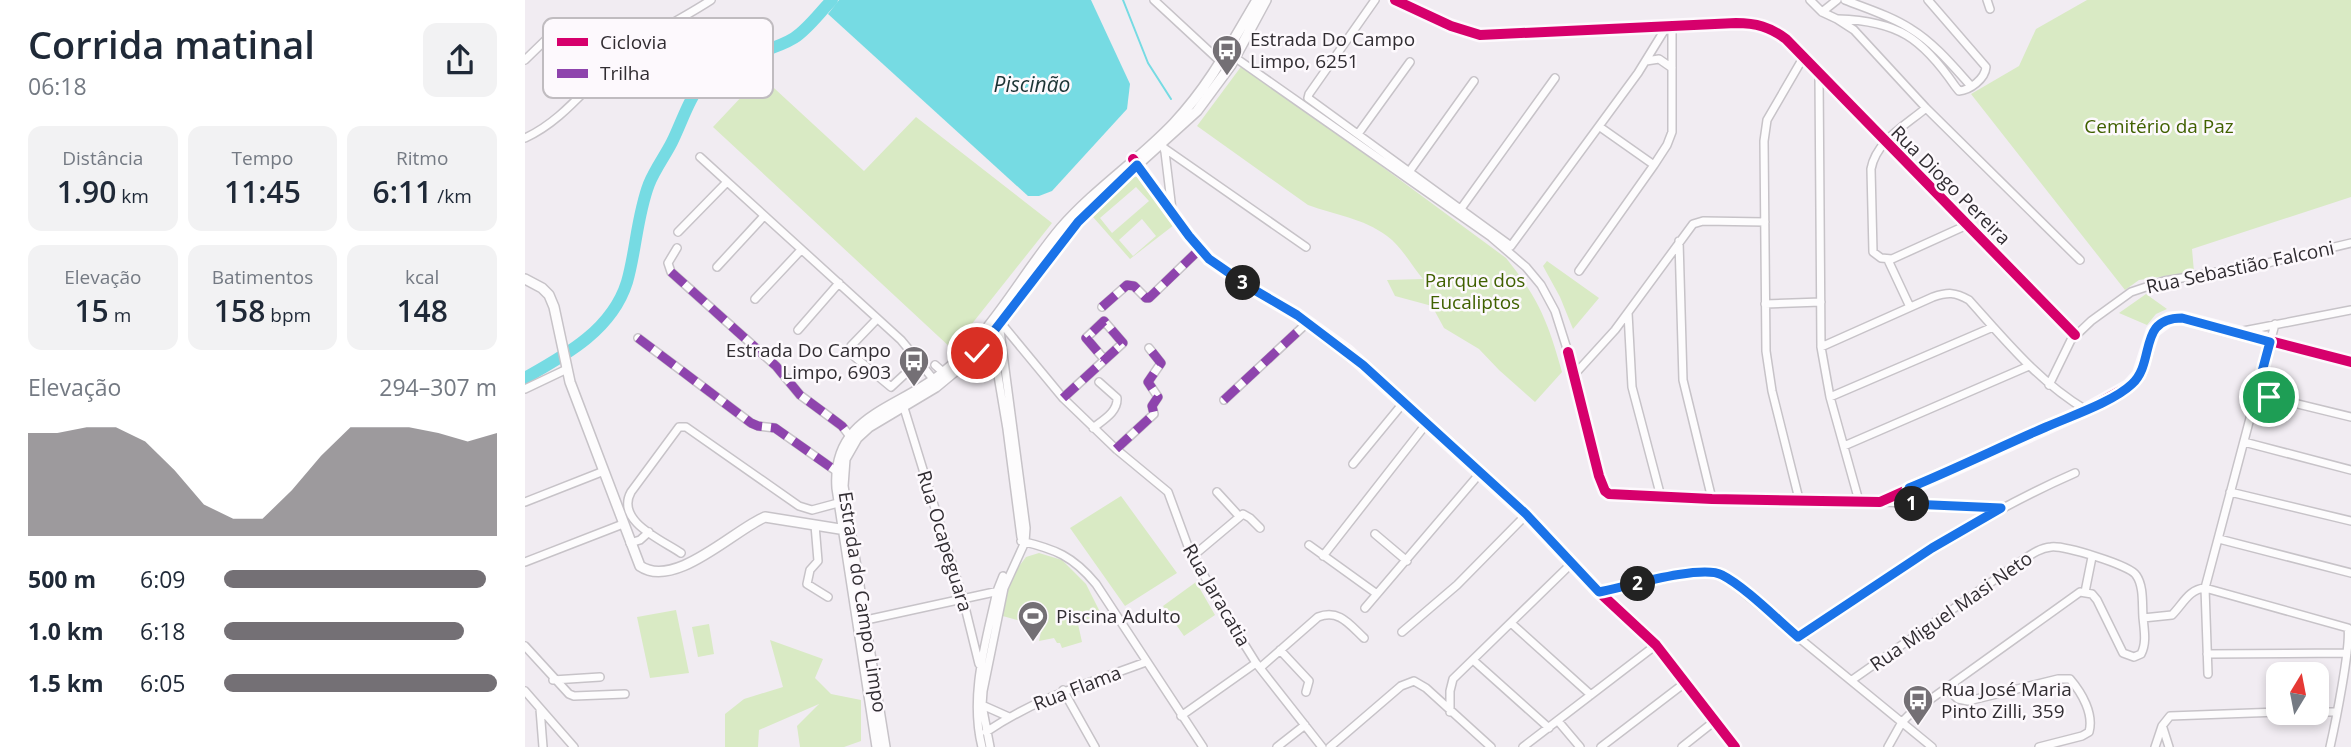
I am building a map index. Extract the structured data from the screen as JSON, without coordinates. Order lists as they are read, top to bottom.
{
  "streets": {
    "main road": ["Estrada do Campo Limpo"],
    "street": [
      "Rua Diogo Pereira",
      "Rua Sebastião Falconi",
      "Rua Ocapeguara",
      "Rua Jaracatia",
      "Rua Miguel Masi Neto",
      "Rua Flama"
    ]
  },
  "crossings": [
    ["Rua Diogo Pereira", "Rua Sebastião Falconi"],
    ["Rua Ocapeguara", "Estrada do Campo Limpo"],
    ["Rua Jaracatia", "Estrada do Campo Limpo"]
  ],
  "water": ["Piscinão"],
  "parks": ["Cemitério da Paz", "Parque dos Eucaliptos"],
  "places": {
    "bus stop": ["Estrada Do Campo Limpo, 6251", "Estrada Do Campo Limpo, 6903", "Rua José Maria Pinto Zilli, 359"],
    "sports": ["Piscina Adulto"]
  },
  "legend": ["Ciclovia", "Trilha"],
  "north": "top",
  "page": {
    "heading": ["Corrida matinal", "06:18"],
    "stats": [
      ["Distância", "1.90 km"],
      ["Tempo", "11:45"],
      ["Ritmo", "6:11 /km"],
      ["Elevação", "15 m"],
      ["Batimentos", "158 bpm"],
      ["kcal", "148"]
    ],
    "pins": ["3", "1", "2"],
    "chart": ["Elevação", "294–307 m"],
    "list": [
      {
        "name": "500 m",
        "note": "6:09"
      },
      {
        "name": "1.0 km",
        "note": "6:18"
      },
      {
        "name": "1.5 km",
        "note": "6:05"
      }
    ]
  }
}
